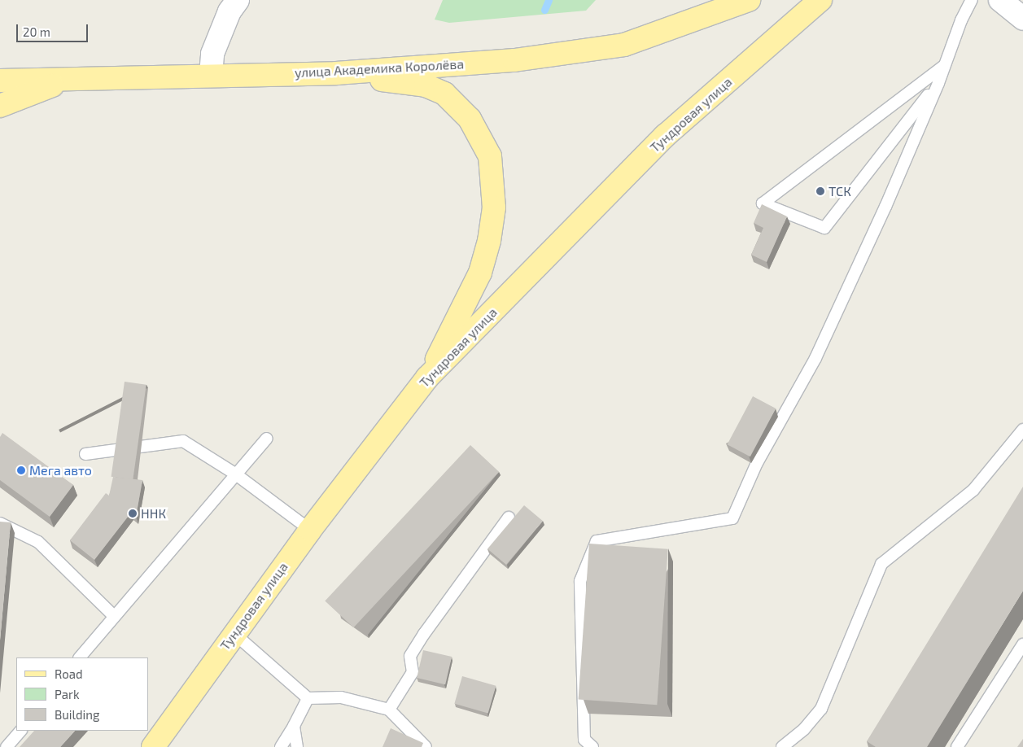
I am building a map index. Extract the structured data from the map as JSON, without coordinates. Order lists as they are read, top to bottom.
{
  "streets": {
    "main road": ["улица Академика Королёва", "Тундровая улица"]
  },
  "places": ["ТСК", "Мега авто", "ННК"],
  "legend": ["Road", "Park", "Building"],
  "scale_bar": "20 m"
}
